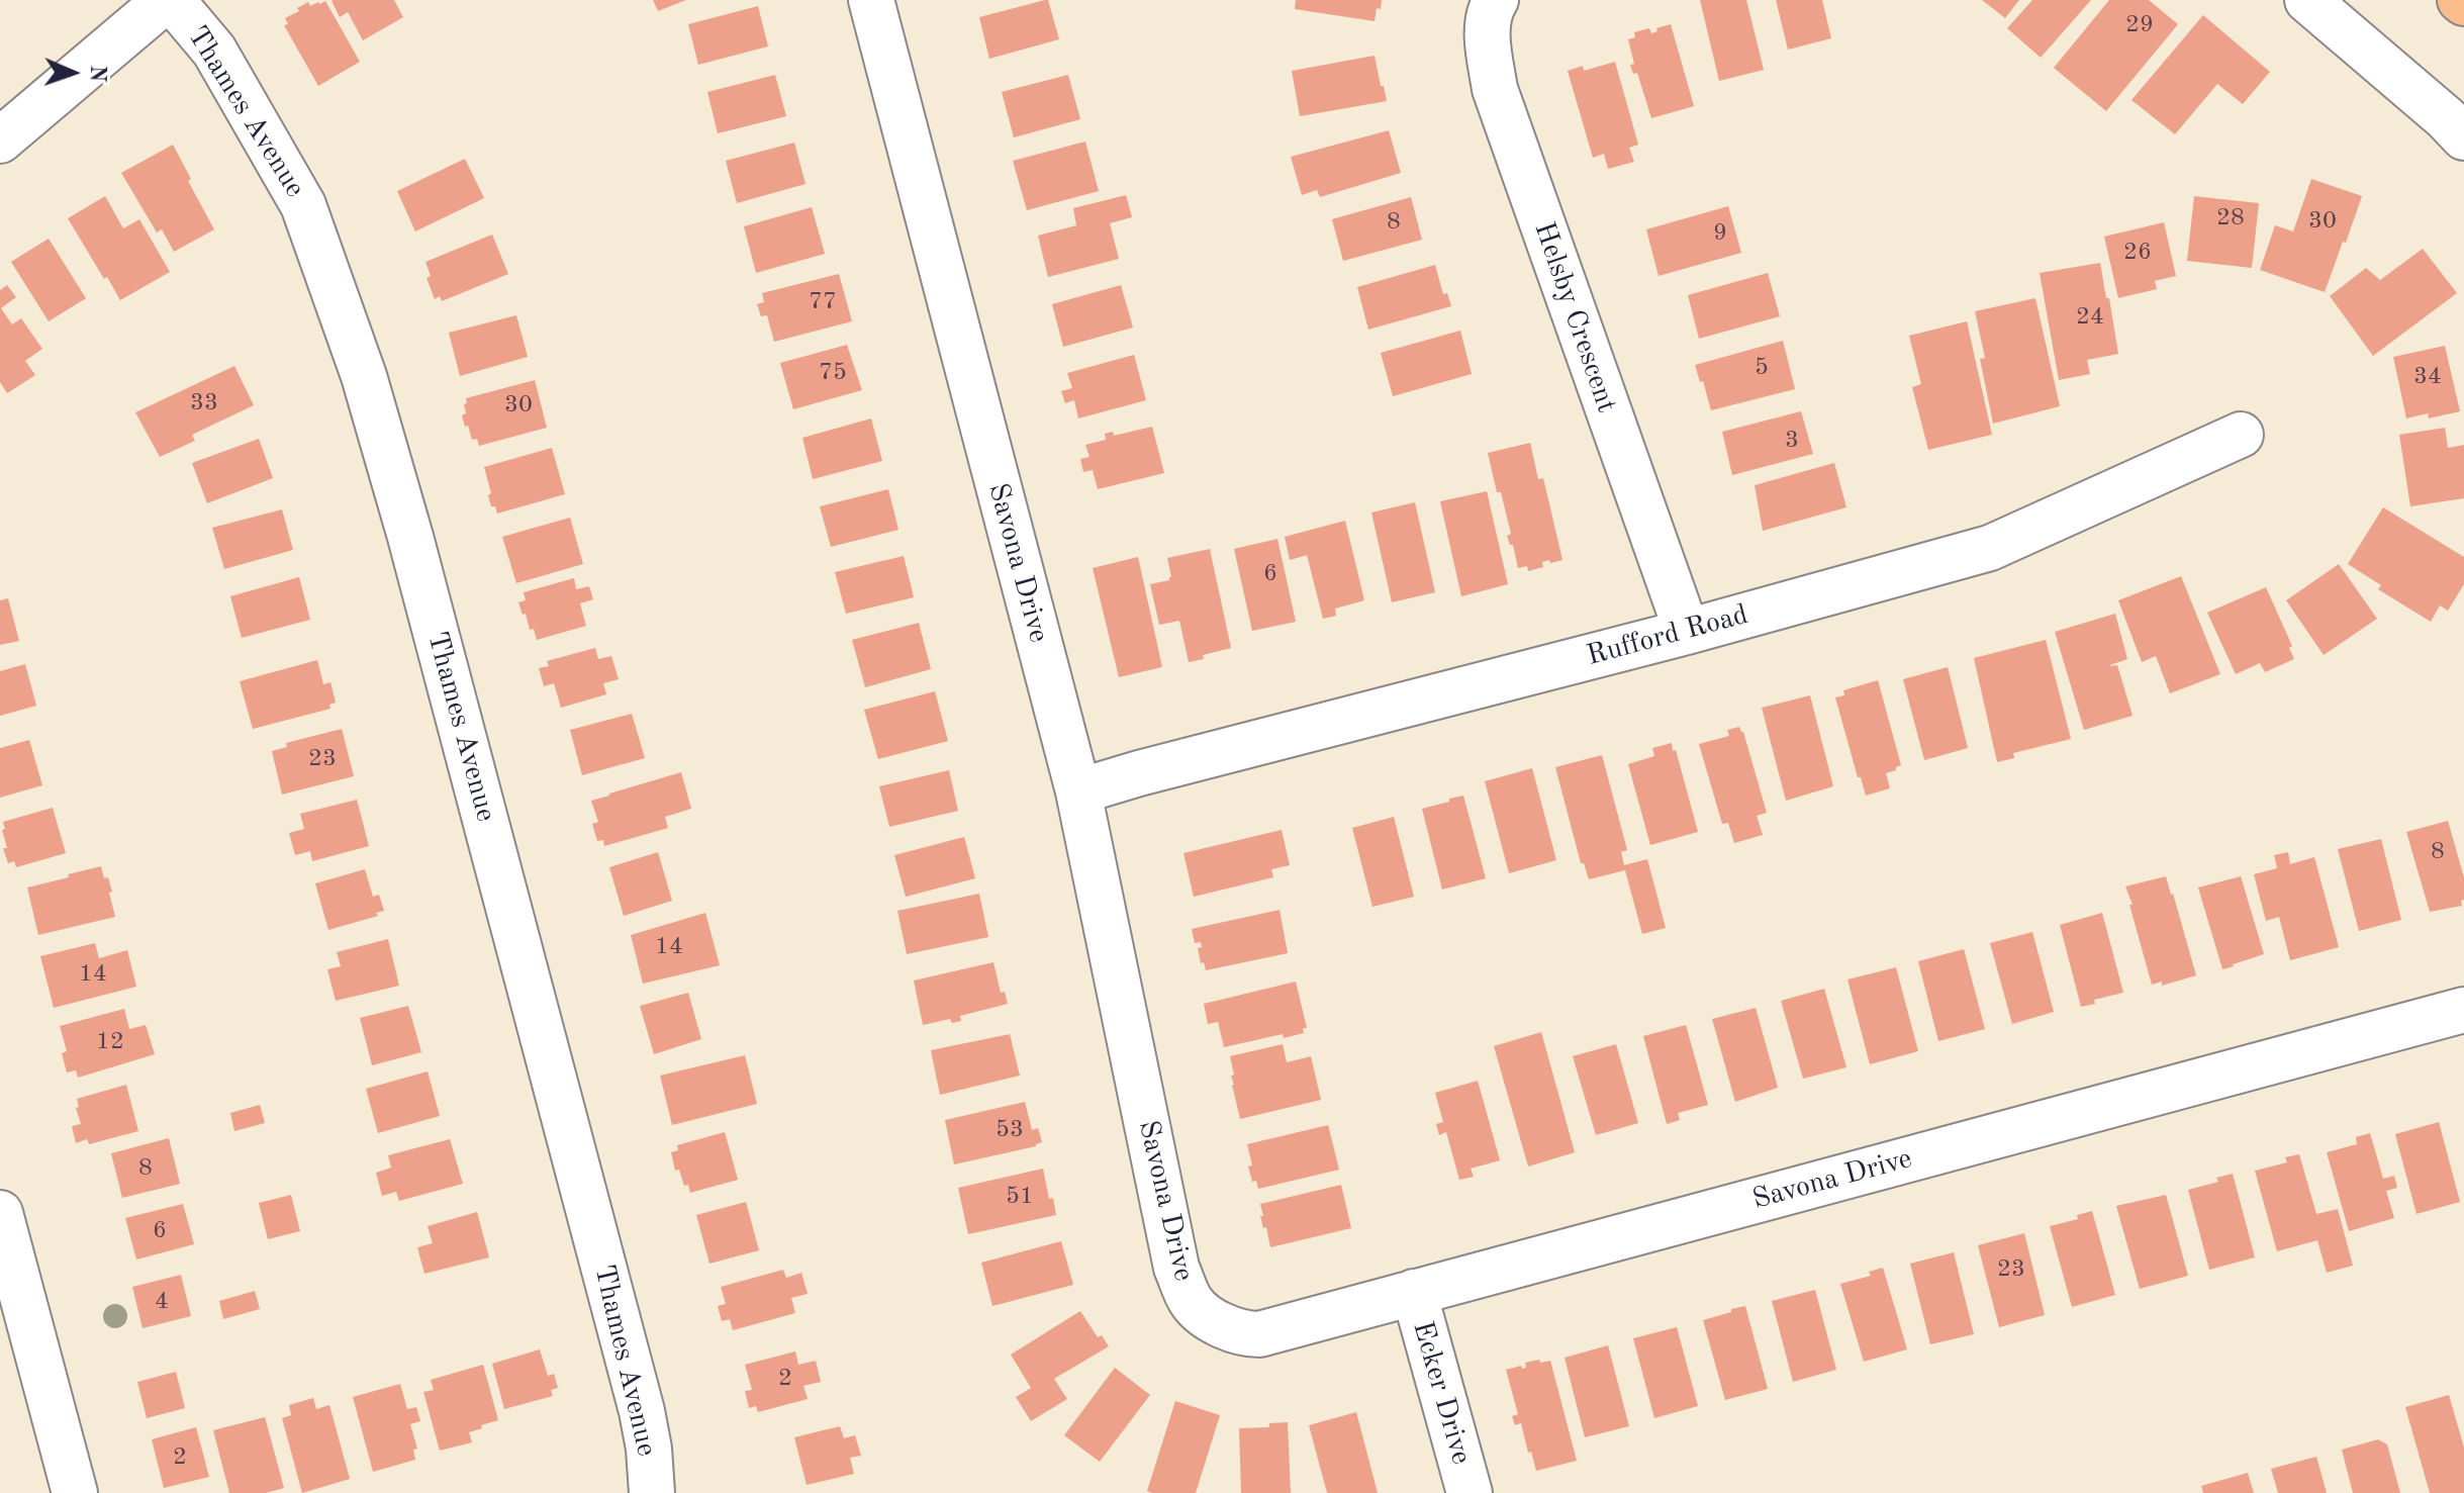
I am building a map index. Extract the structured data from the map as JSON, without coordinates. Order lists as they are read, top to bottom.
{
  "streets": {
    "street": [
      "Thames Avenue",
      "Helsby Crescent",
      "Savona Drive",
      "Rufford Road",
      "Ecker Drive"
    ]
  },
  "crossings": [
    ["Helsby Crescent", "Rufford Road"],
    ["Savona Drive", "Rufford Road"],
    ["Savona Drive", "Ecker Drive"]
  ],
  "house_numbers": [
    "29",
    "28",
    "30",
    "8",
    "9",
    "26",
    "77",
    "24",
    "5",
    "75",
    "34",
    "33",
    "30",
    "3",
    "6",
    "23",
    "8",
    "14",
    "14",
    "12",
    "53",
    "8",
    "51",
    "6",
    "23",
    "4",
    "2",
    "2"
  ],
  "north": "right"
}
